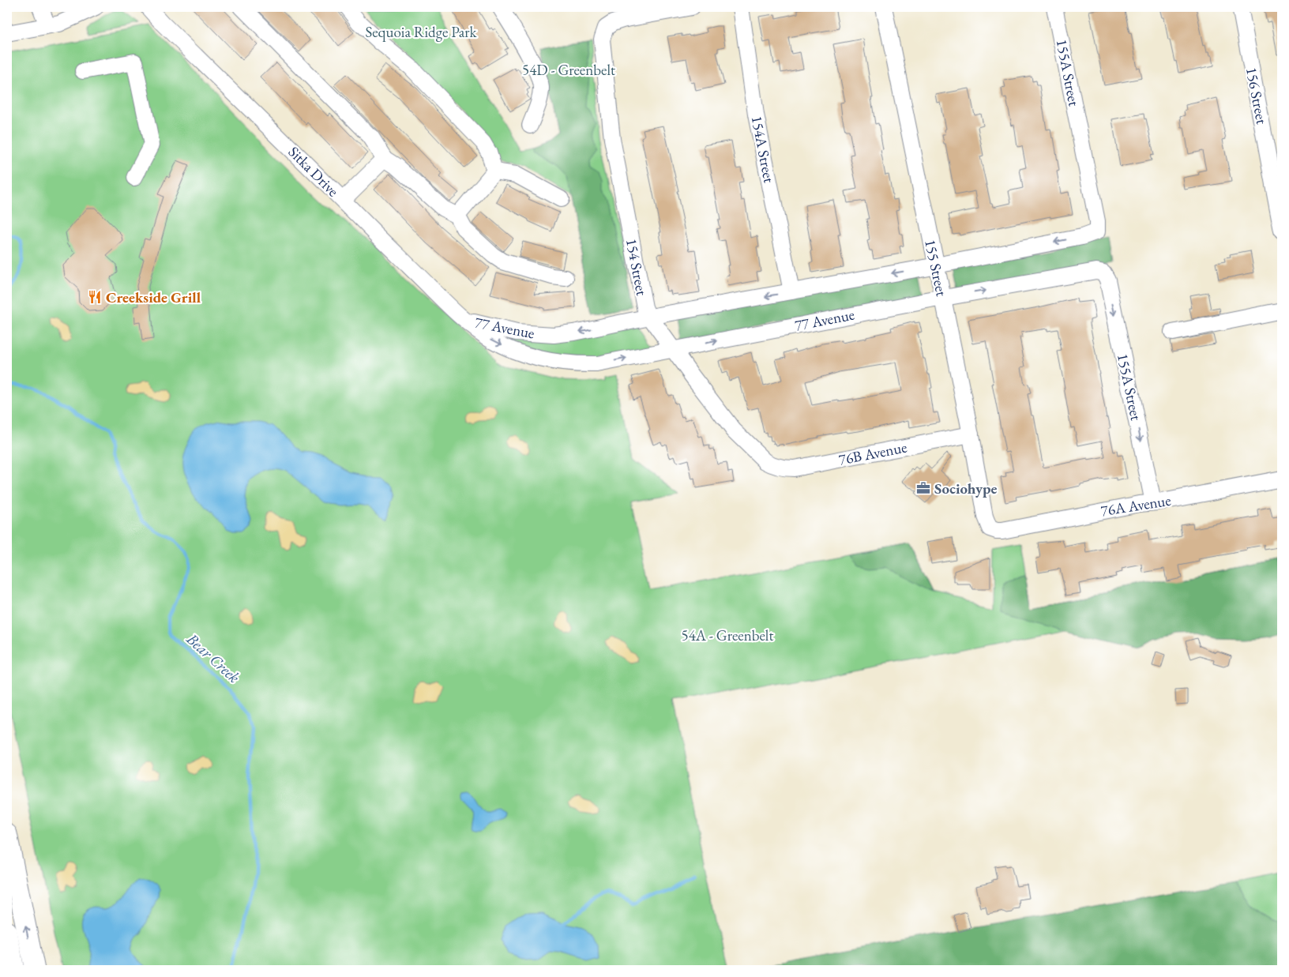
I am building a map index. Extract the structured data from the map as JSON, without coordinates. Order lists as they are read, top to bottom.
{
  "streets": {
    "street": [
      "155A Street",
      "156 Street",
      "154A Street",
      "Sitka Drive",
      "154 Street",
      "155 Street",
      "77 Avenue",
      "76B Avenue",
      "76A Avenue"
    ]
  },
  "crossings": [
    ["155A Street", "77 Avenue"],
    ["155A Street", "76A Avenue"],
    ["154A Street", "77 Avenue"],
    ["Sitka Drive", "77 Avenue"],
    ["154 Street", "77 Avenue"],
    ["154 Street", "76B Avenue"],
    ["155 Street", "77 Avenue"],
    ["155 Street", "76B Avenue"],
    ["155 Street", "76A Avenue"]
  ],
  "one_way": ["155A Street"],
  "water": ["Bear Creek"],
  "parks": ["Sequoia Ridge Park", "54D - Greenbelt", "54A - Greenbelt"],
  "places": {
    "restaurant": ["Creekside Grill"],
    "office": ["Sociohype"]
  }
}
